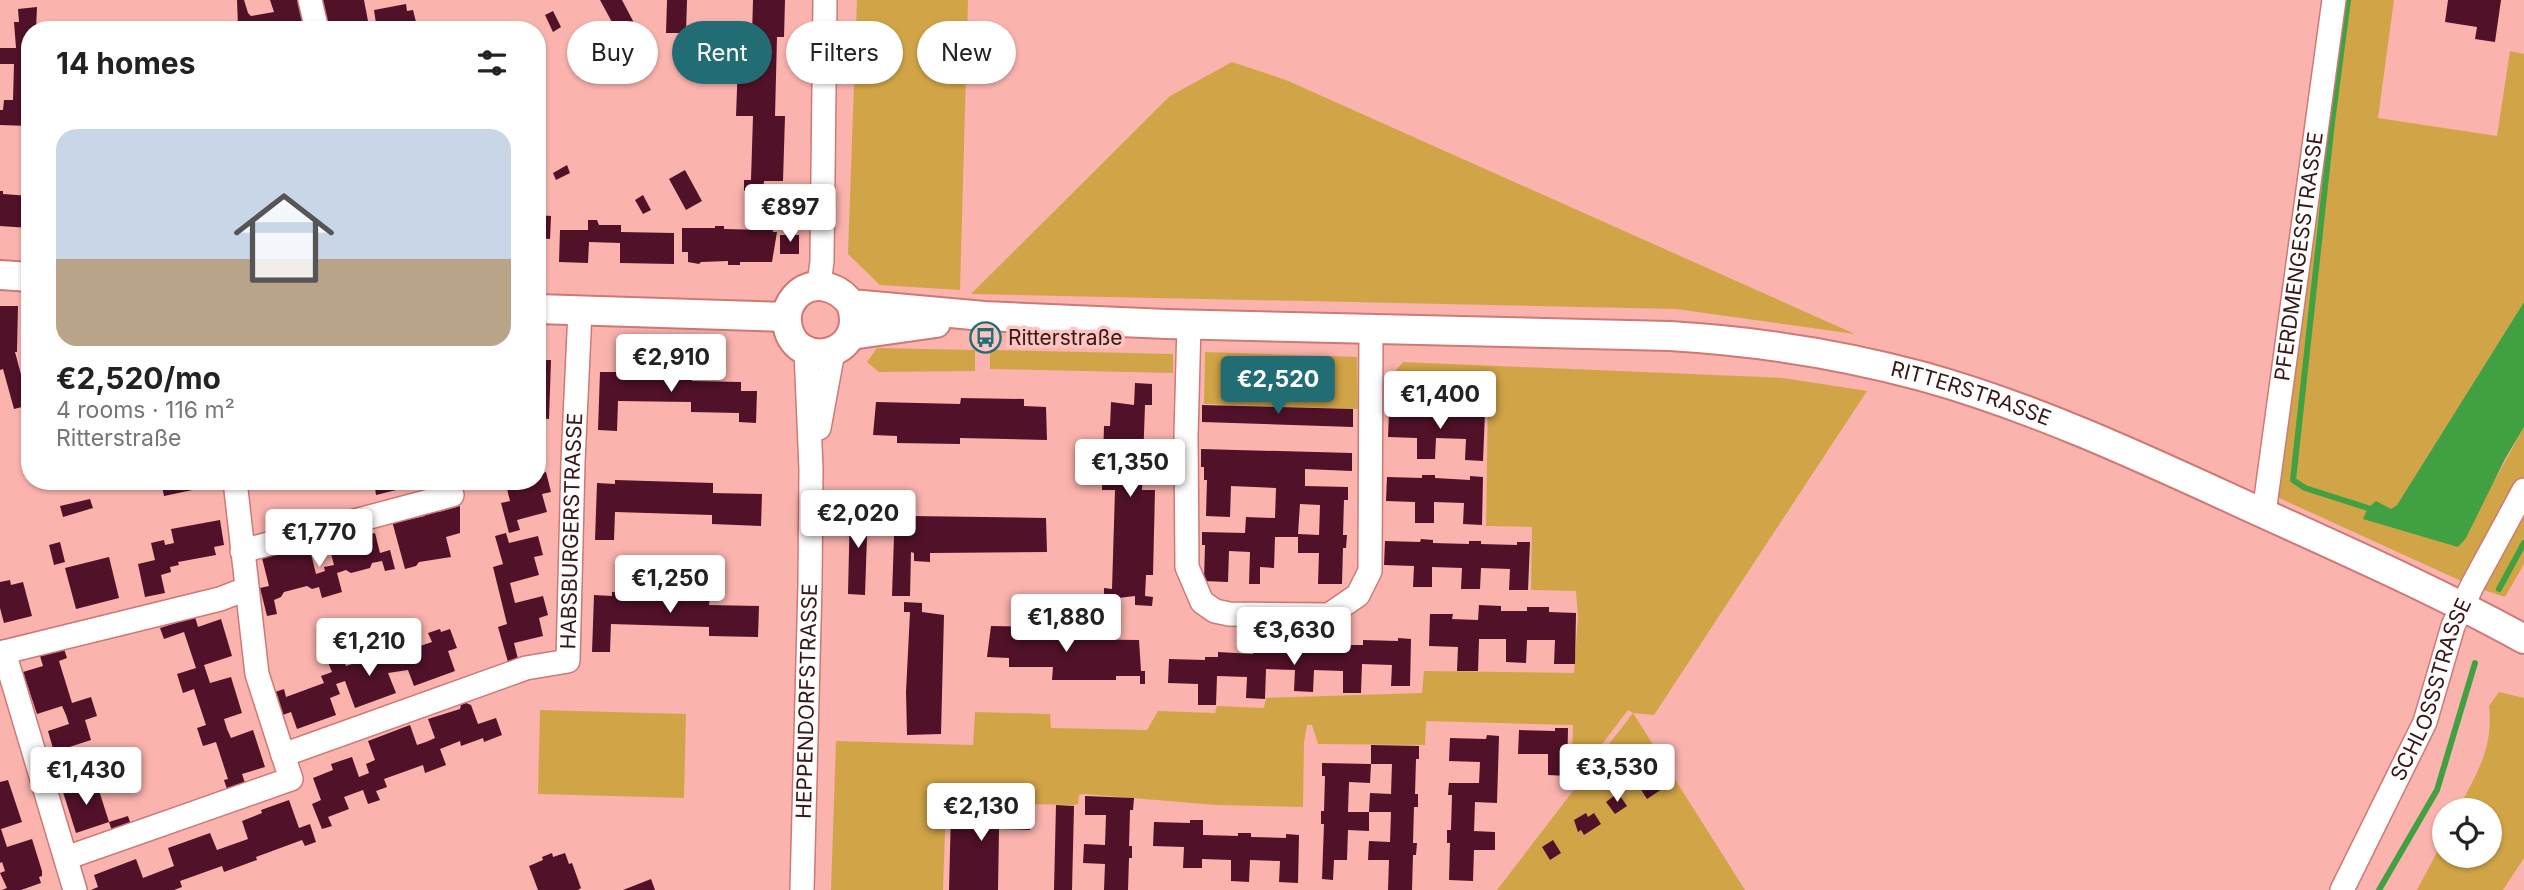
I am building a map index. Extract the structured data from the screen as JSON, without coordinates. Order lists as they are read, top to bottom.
{
  "streets": {
    "main road": ["RITTERSTRASSE"],
    "street": [
      "PFERDMENGESSTRASSE",
      "HABSBURGERSTRASSE",
      "SCHLOSSSTRASSE",
      "HEPPENDORFSTRASSE"
    ]
  },
  "crossings": [
    ["PFERDMENGESSTRASSE", "RITTERSTRASSE"],
    ["RITTERSTRASSE", "SCHLOSSSTRASSE"],
    ["RITTERSTRASSE", "HEPPENDORFSTRASSE"]
  ],
  "places": {
    "bus stop": ["Ritterstraße"]
  },
  "page": {
    "chip": [
      "Buy",
      "Rent",
      "Filters",
      "New"
    ],
    "heading": "14 homes",
    "list": [
      {
        "name": "€2,520/mo",
        "note": "4 rooms · 116 m² · Ritterstraße"
      }
    ],
    "price": [
      "€897",
      "€2,910",
      "€2,520",
      "€1,400",
      "€1,350",
      "€2,020",
      "€1,770",
      "€1,250",
      "€1,880",
      "€3,630",
      "€1,210",
      "€3,530",
      "€1,430",
      "€2,130"
    ]
  }
}
